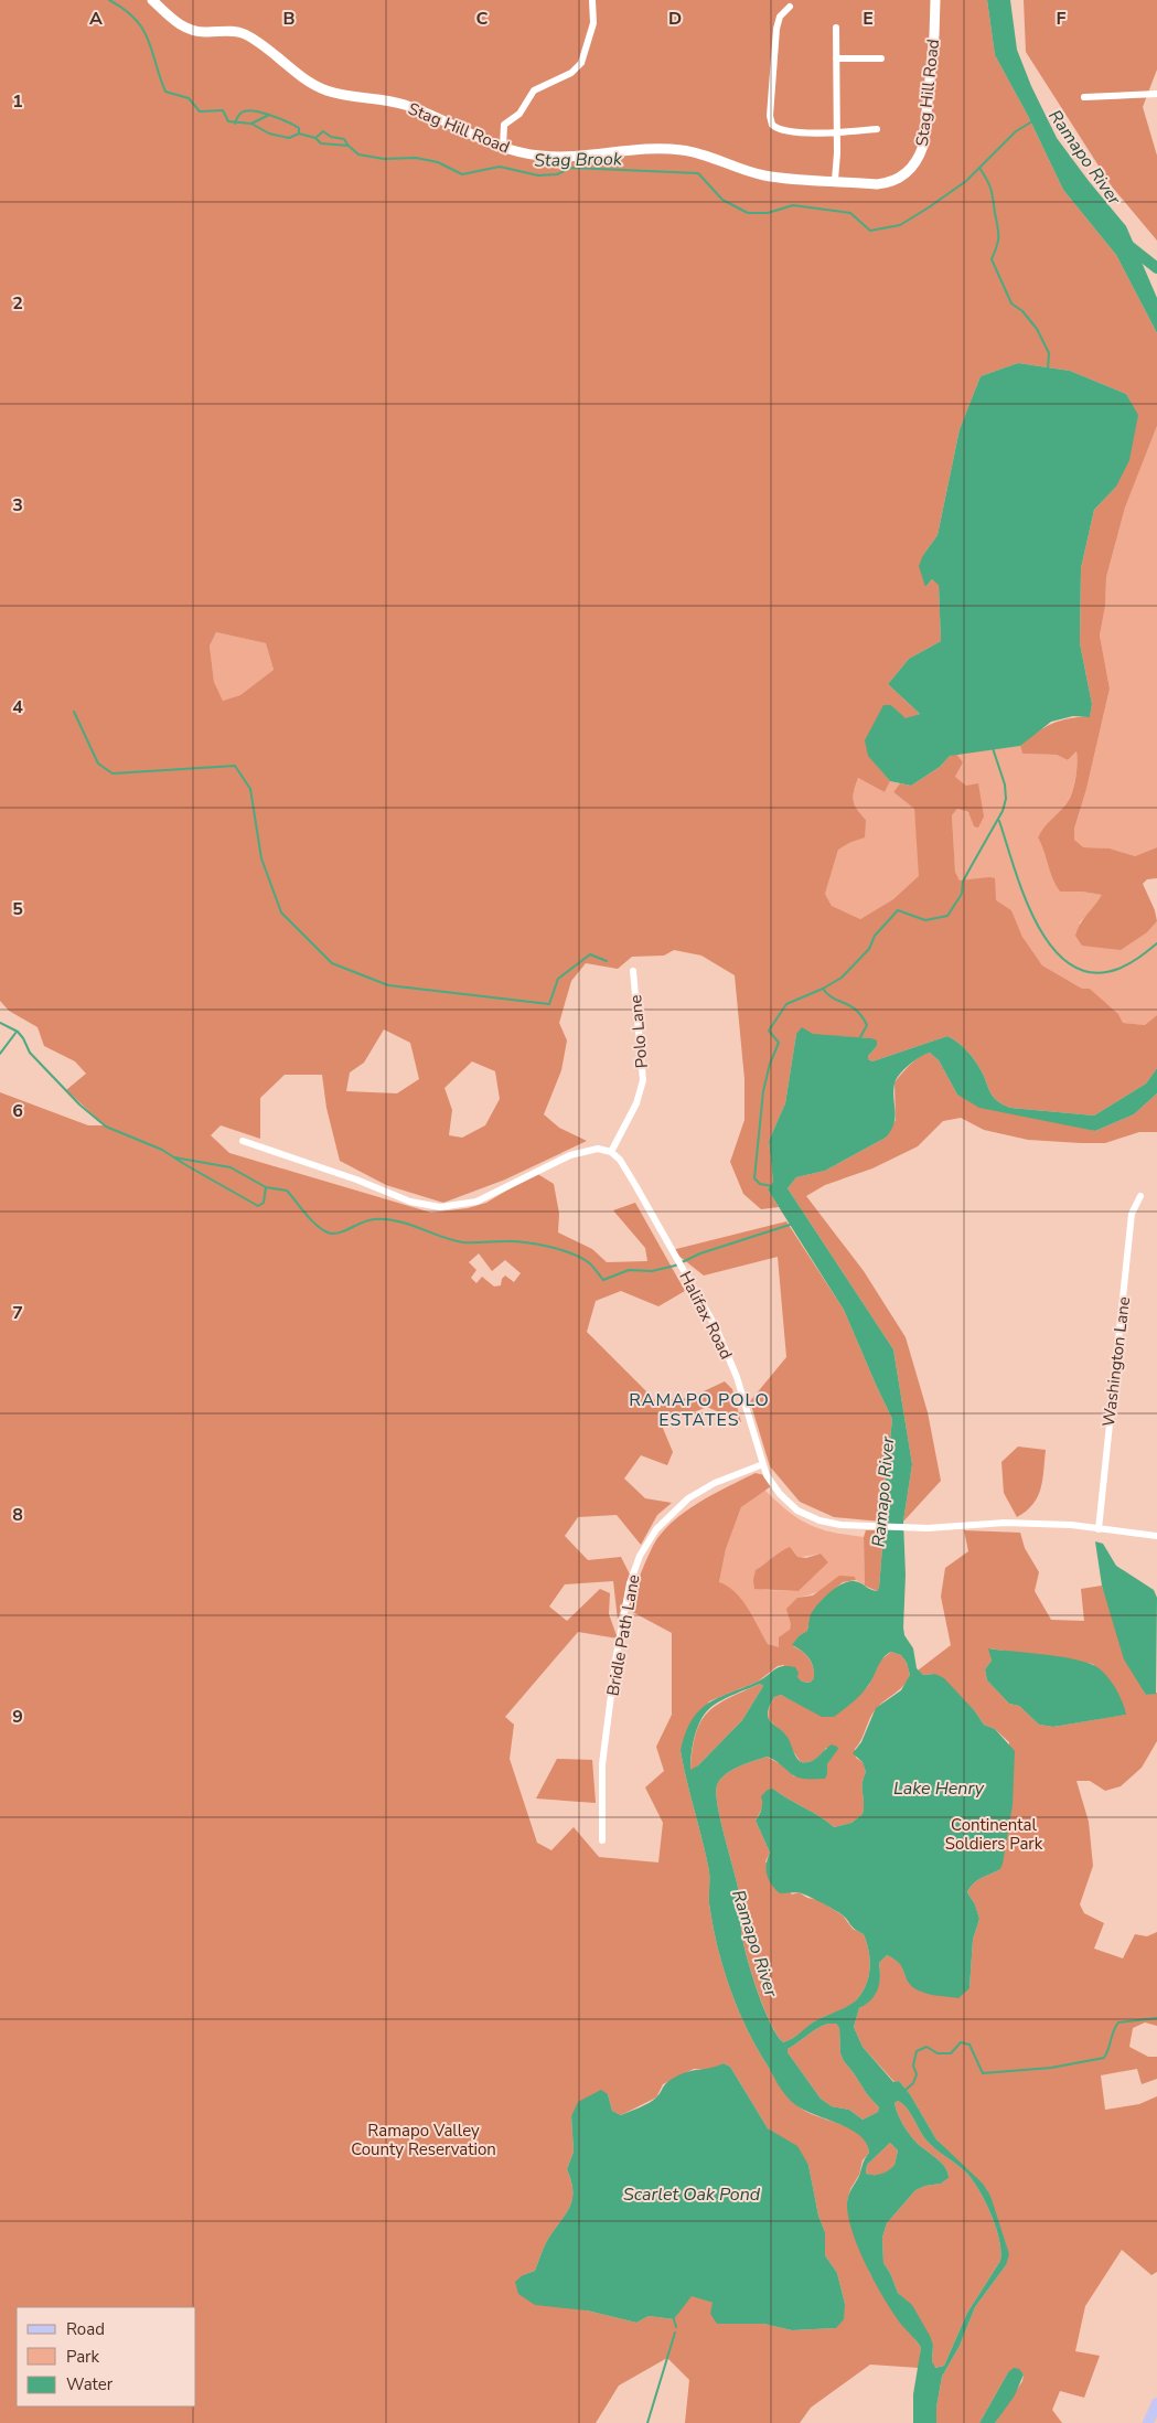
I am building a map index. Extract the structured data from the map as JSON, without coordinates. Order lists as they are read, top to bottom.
{
  "streets": {
    "street": [
      "Stag Hill Road",
      "Polo Lane",
      "Halifax Road",
      "Washington Lane",
      "Bridle Path Lane"
    ]
  },
  "crossings": [
    ["Polo Lane", "Halifax Road"],
    ["Halifax Road", "Washington Lane"],
    ["Halifax Road", "Bridle Path Lane"]
  ],
  "districts": ["RAMAPO POLO ESTATES"],
  "water": [
    "Ramapo River",
    "Stag Brook",
    "Lake Henry",
    "Scarlet Oak Pond"
  ],
  "parks": ["Continental Soldiers Park", "Ramapo Valley County Reservation"],
  "legend": ["Road", "Park", "Water"],
  "grid": {
    "columns": [
      "A",
      "B",
      "C",
      "D",
      "E",
      "F"
    ],
    "rows": [
      "1",
      "2",
      "3",
      "4",
      "5",
      "6",
      "7",
      "8",
      "9"
    ]
  }
}
